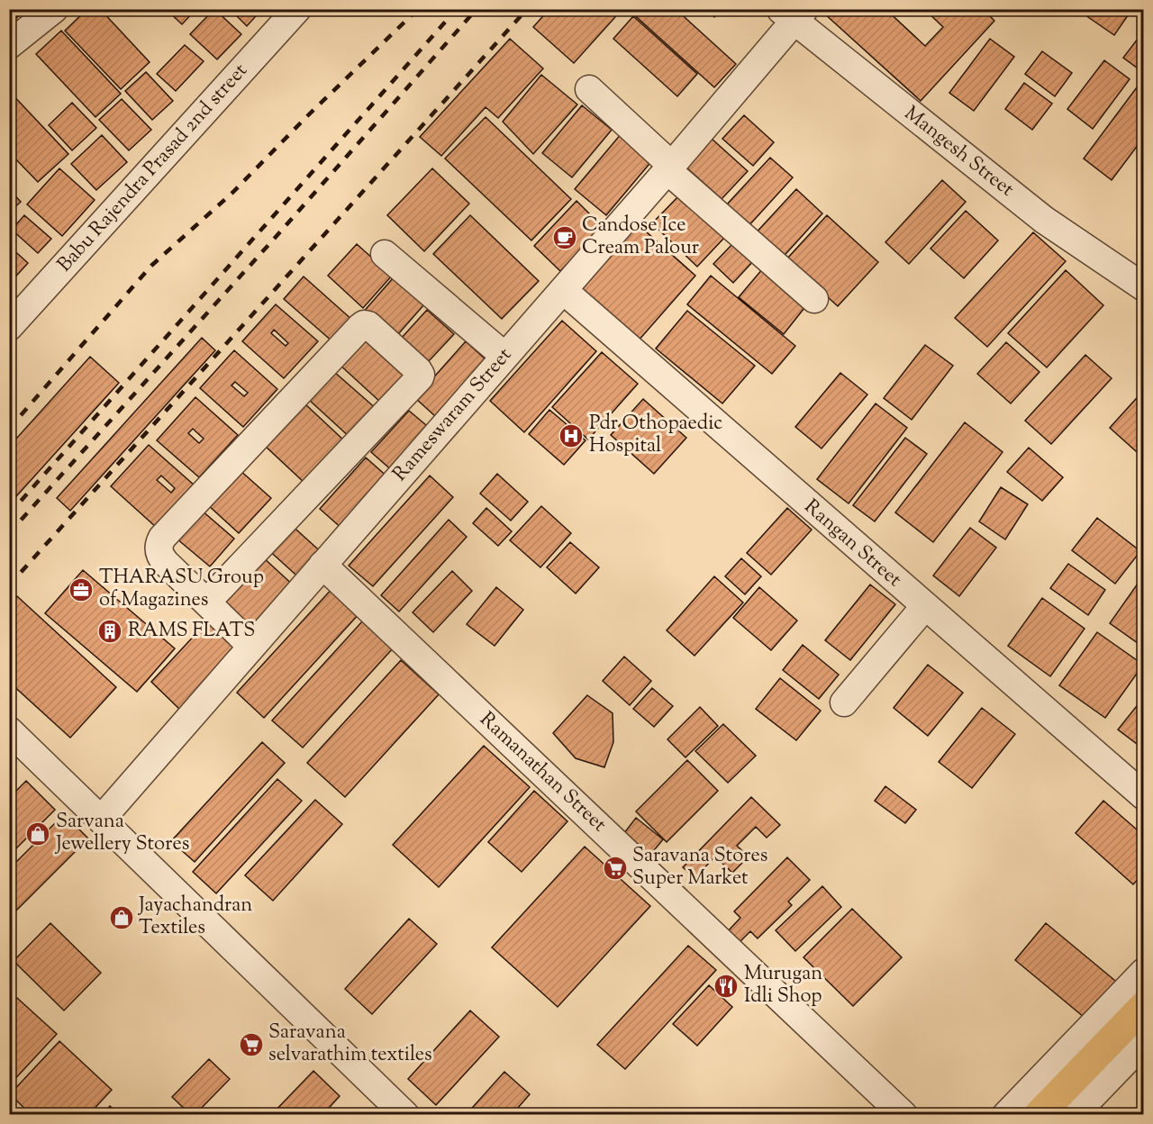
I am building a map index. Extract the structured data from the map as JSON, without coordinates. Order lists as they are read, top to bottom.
{
  "streets": {
    "street": [
      "Mangesh Street",
      "Babu Rajendra Prasad 2nd street",
      "Rameswaram Street",
      "Rangan Street",
      "Ramanathan Street"
    ]
  },
  "crossings": [
    ["Mangesh Street", "Rameswaram Street"],
    ["Rameswaram Street", "Rangan Street"],
    ["Rameswaram Street", "Ramanathan Street"]
  ],
  "places": {
    "cafe": ["Candose Ice Cream Palour"],
    "hospital": ["Pdr Othopaedic Hospital"],
    "office": ["THARASU Group of Magazines"],
    "building": ["RAMS FLATS"],
    "shop": ["Sarvana Jewellery Stores", "Jayachandran Textiles"],
    "supermarket": ["Saravana Stores Super Market", "Saravana selvarathim textiles"],
    "restaurant": ["Murugan Idli Shop"]
  }
}
